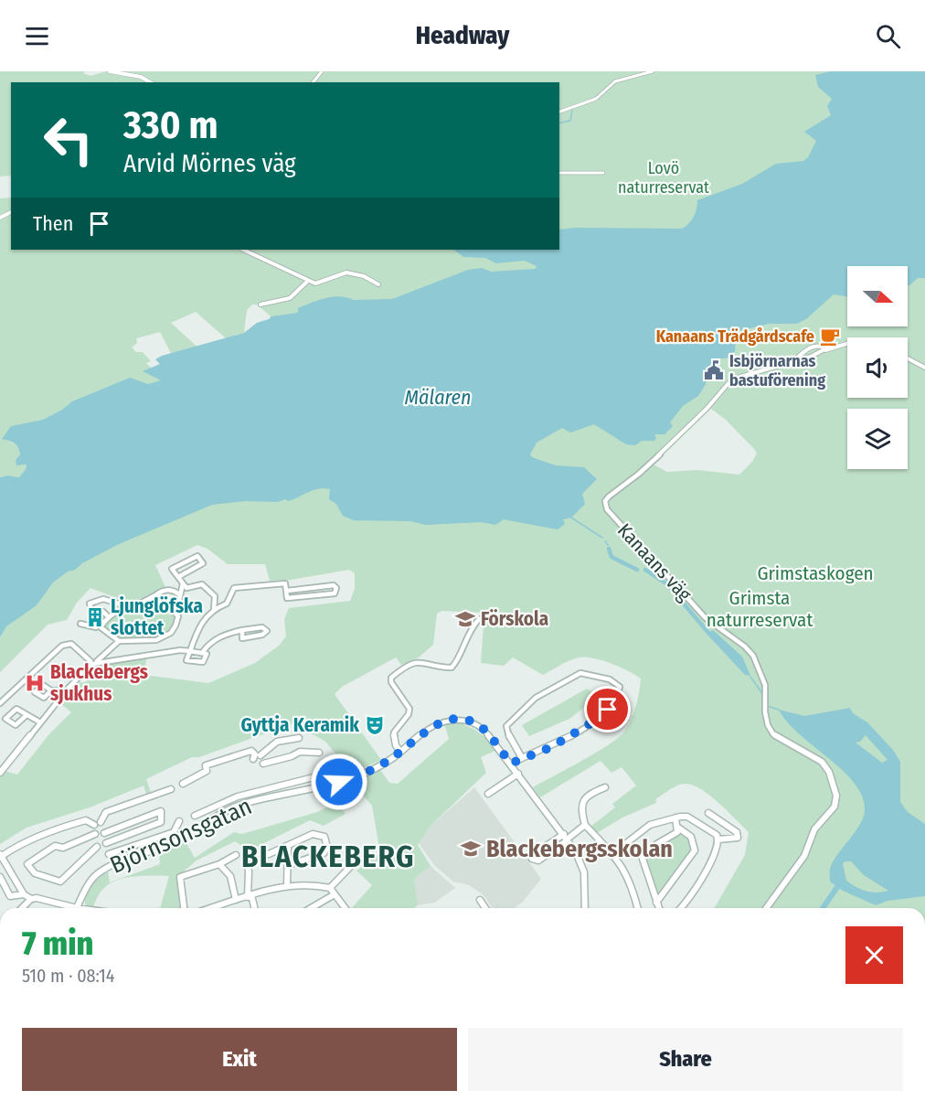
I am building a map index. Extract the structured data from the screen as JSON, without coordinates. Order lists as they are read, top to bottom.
{
  "streets": {
    "street": ["Kanaans väg", "Björnsonsgatan"]
  },
  "districts": ["BLACKEBERG"],
  "water": ["Mälaren"],
  "parks": ["Lovö naturreservat", "Grimstaskogen", "Grimsta naturreservat"],
  "places": {
    "cafe": ["Kanaans Trädgårdscafe"],
    "public building": ["Isbjörnarnas bastuförening"],
    "building": ["Ljunglöfska slottet"],
    "school or university": ["Förskola", "Blackebergsskolan"],
    "hospital": ["Blackebergs sjukhus"],
    "theatre": ["Gyttja Keramik"]
  },
  "north": "right",
  "page": {
    "header": "Headway",
    "turn": ["330 m", "Arvid Mörnes väg"],
    "then": "Then",
    "heading": ["7 min", "510 m · 08:14"],
    "buttons": ["Exit", "Share"]
  }
}
